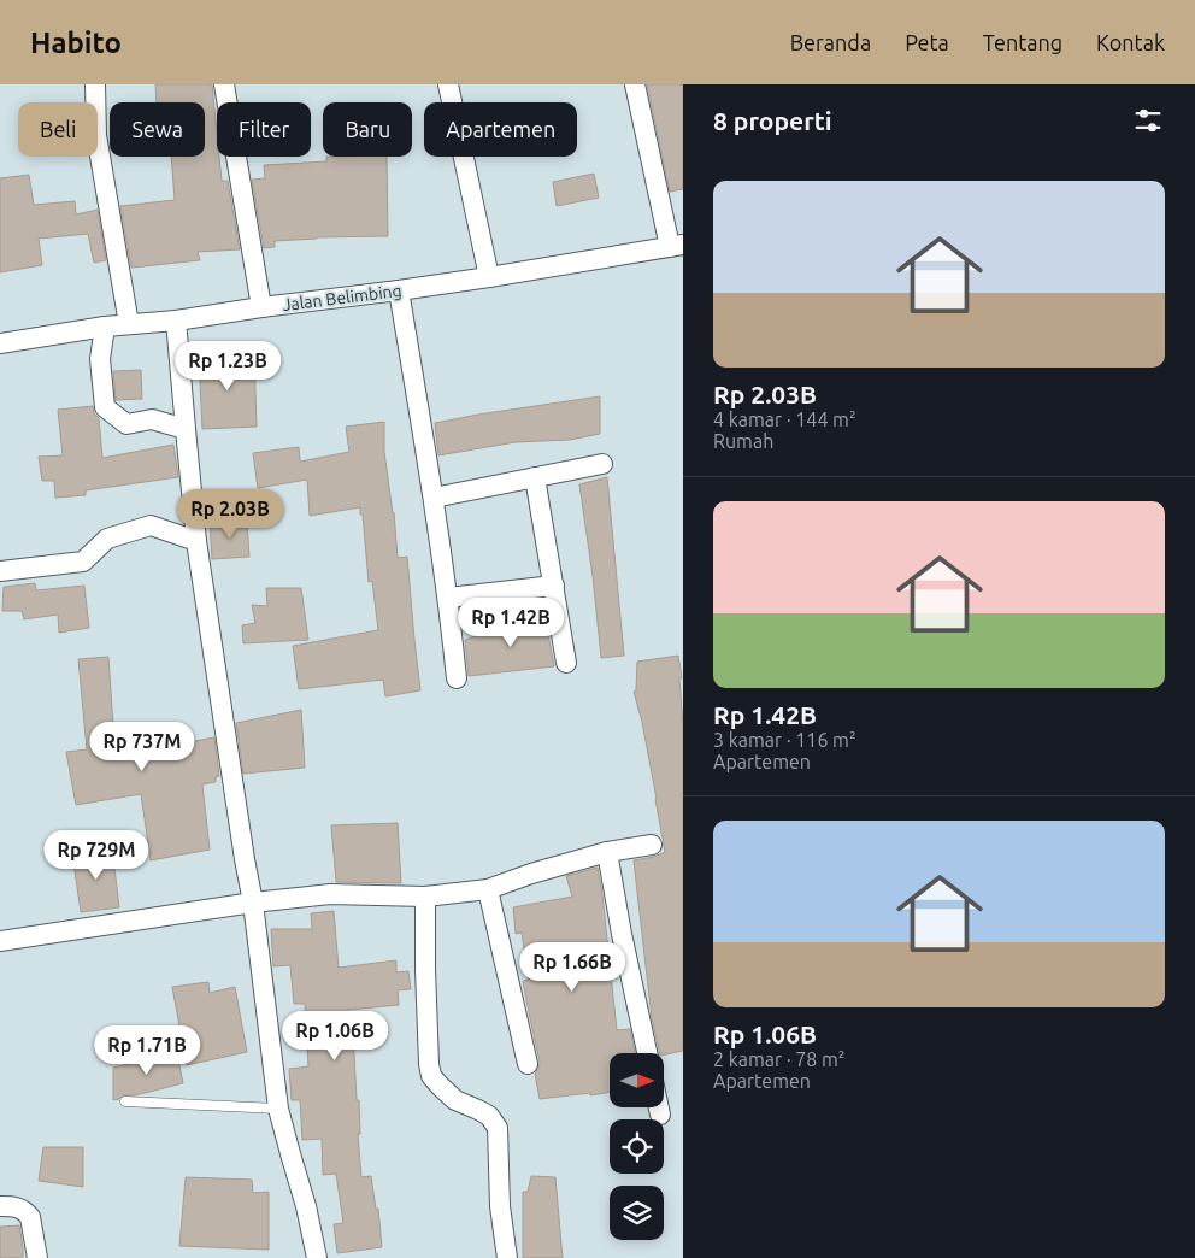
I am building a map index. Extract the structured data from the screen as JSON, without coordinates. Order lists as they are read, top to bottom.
{
  "streets": {
    "street": ["Jalan Belimbing"]
  },
  "north": "right",
  "page": {
    "header": "Habito",
    "nav": [
      "Beranda",
      "Peta",
      "Tentang",
      "Kontak"
    ],
    "heading": "8 properti",
    "chip": [
      "Beli",
      "Sewa",
      "Filter",
      "Baru",
      "Apartemen"
    ],
    "list": [
      {
        "name": "Rp 2.03B",
        "note": "4 kamar · 144 m² · Rumah"
      },
      {
        "name": "Rp 1.42B",
        "note": "3 kamar · 116 m² · Apartemen"
      },
      {
        "name": "Rp 1.06B",
        "note": "2 kamar · 78 m² · Apartemen"
      }
    ],
    "price": [
      "Rp 1.23B",
      "Rp 2.03B",
      "Rp 1.42B",
      "Rp 737M",
      "Rp 729M",
      "Rp 1.66B",
      "Rp 1.06B",
      "Rp 1.71B"
    ]
  }
}
